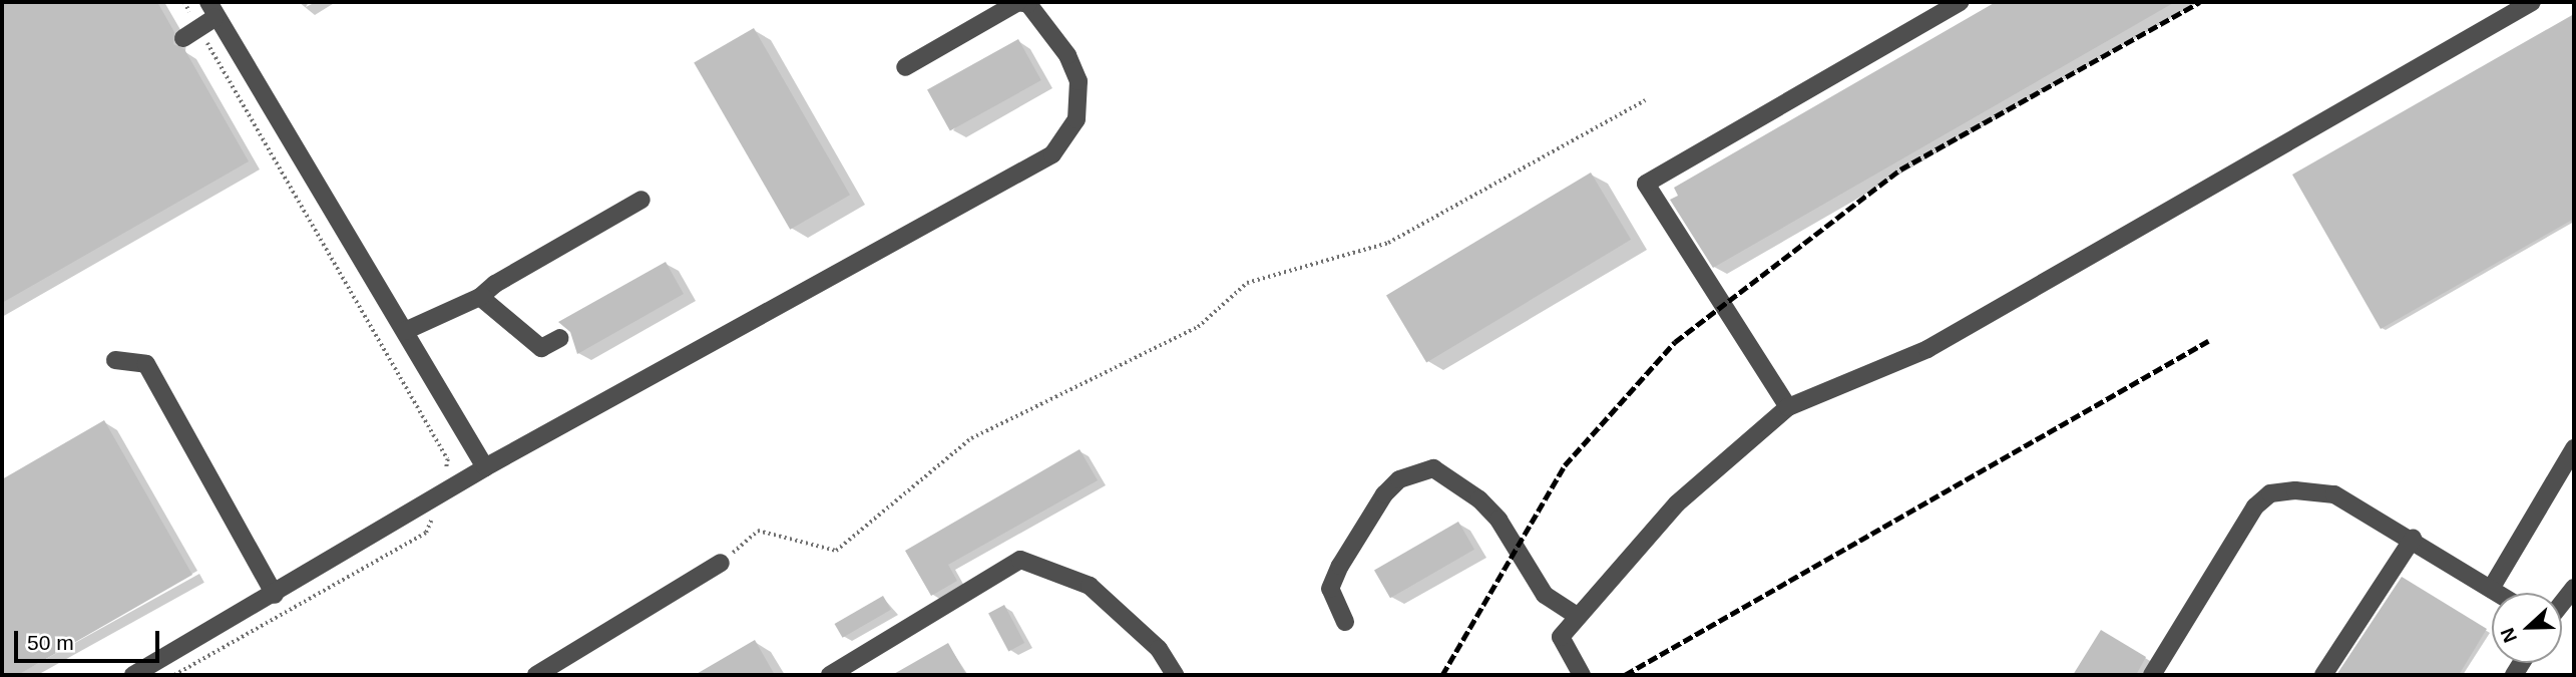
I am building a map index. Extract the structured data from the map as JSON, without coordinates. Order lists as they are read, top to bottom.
{
  "scale_bar": "50 m",
  "north": "left"
}
